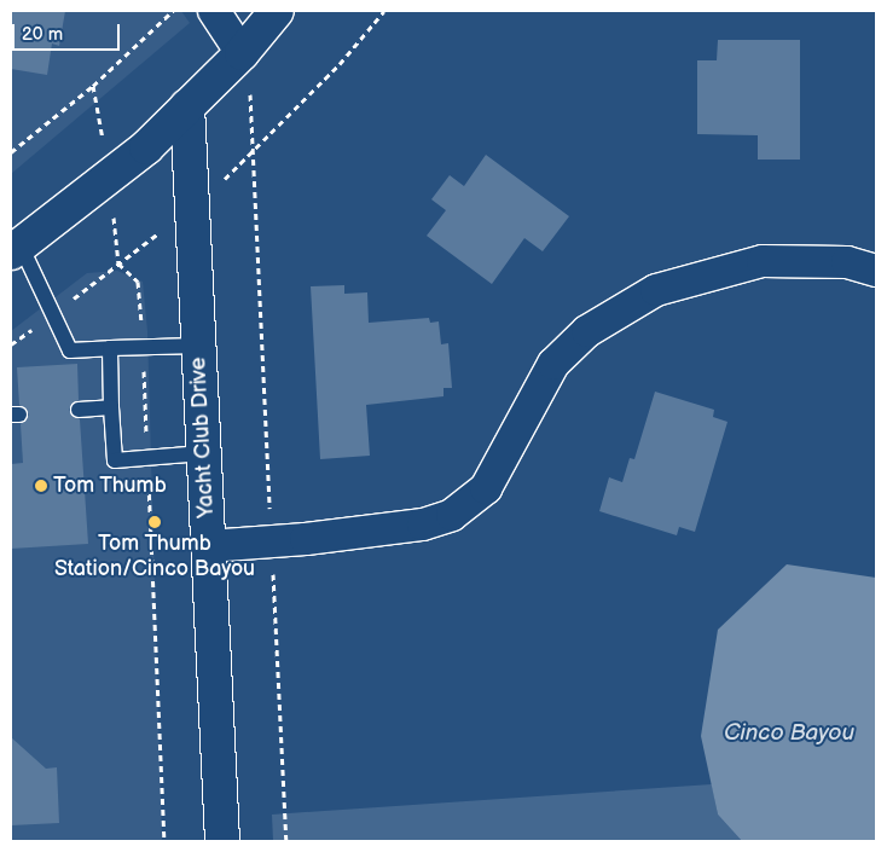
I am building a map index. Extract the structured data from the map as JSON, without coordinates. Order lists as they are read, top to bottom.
{
  "streets": {
    "main road": ["Yacht Club Drive"]
  },
  "water": ["Cinco Bayou"],
  "places": ["Tom Thumb", "Tom Thumb Station/Cinco Bayou"],
  "scale_bar": "20 m"
}
